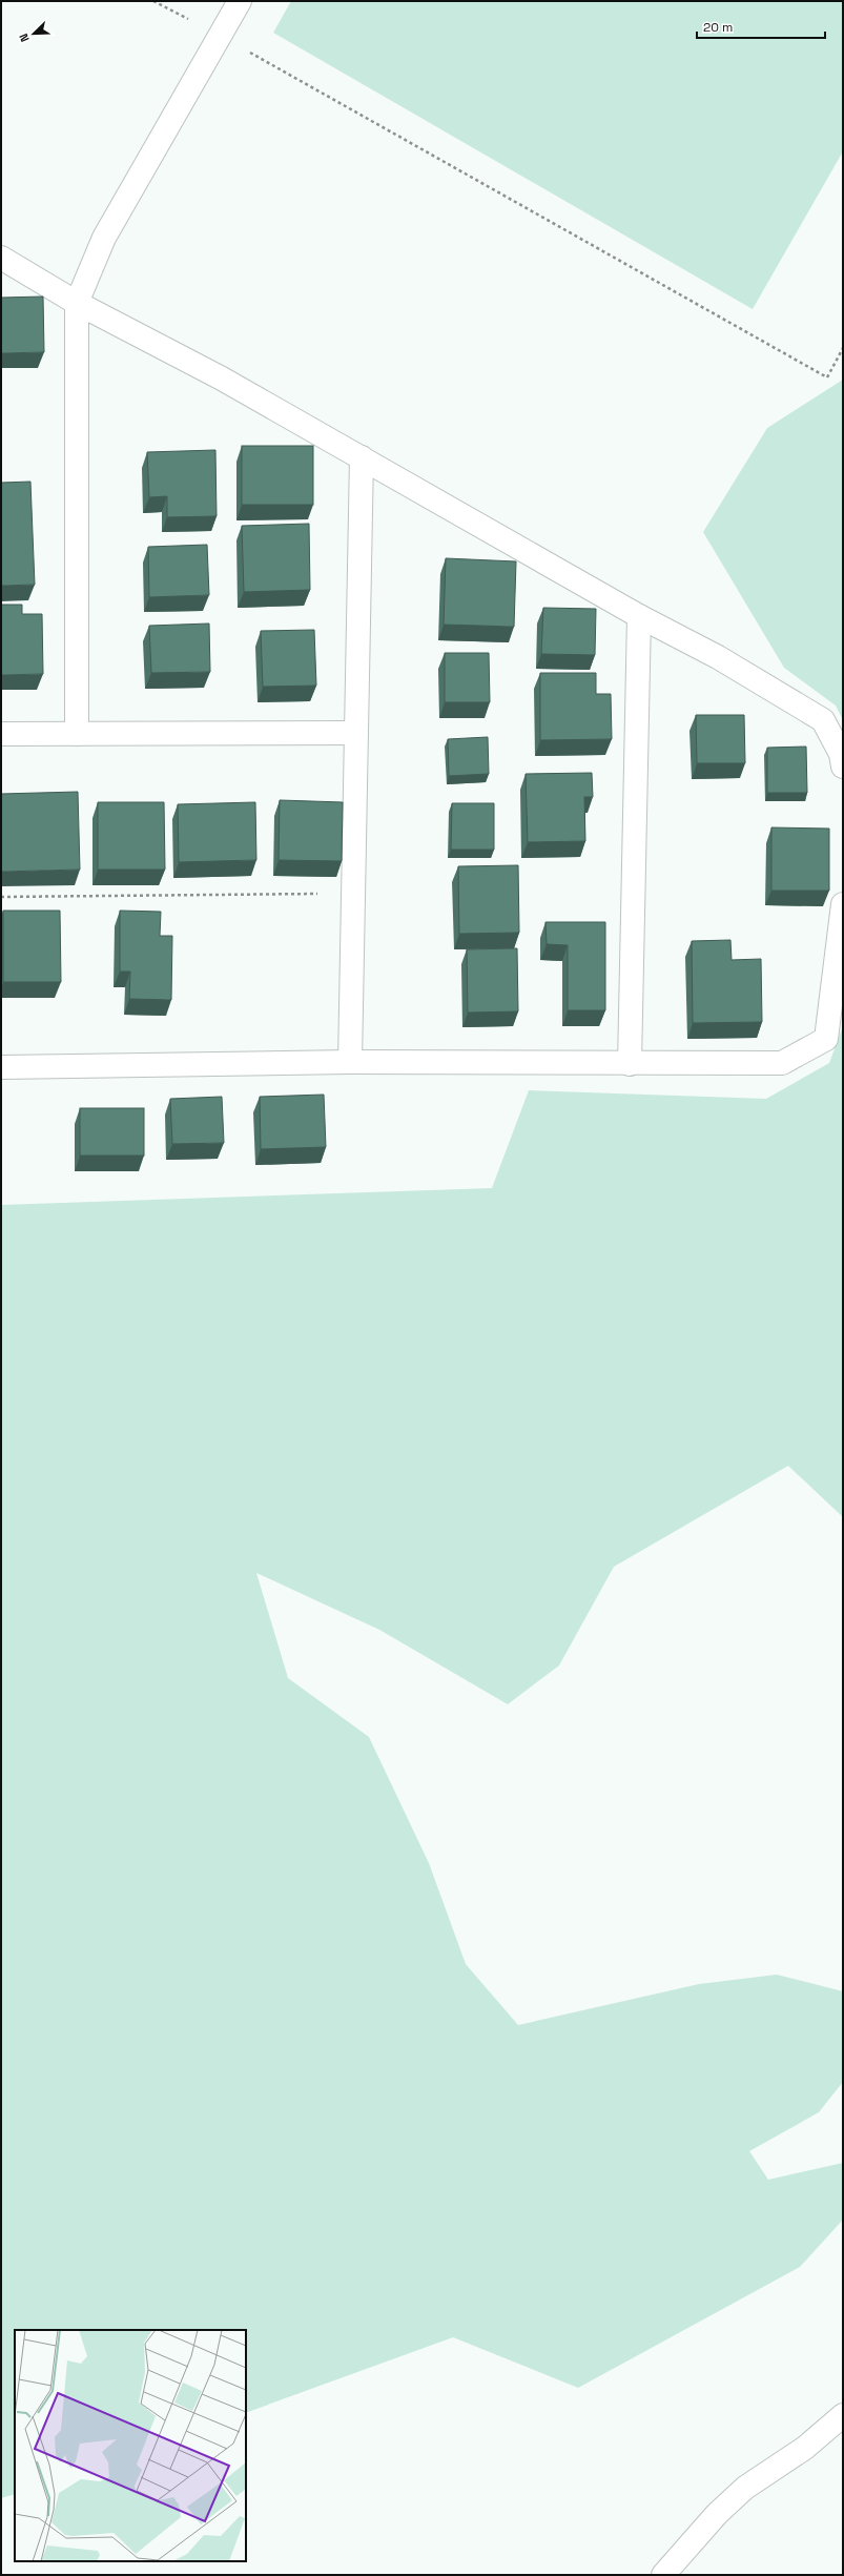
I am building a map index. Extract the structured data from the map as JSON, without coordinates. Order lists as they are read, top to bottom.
{
  "scale_bar": "20 m",
  "north": "bottom left"
}
